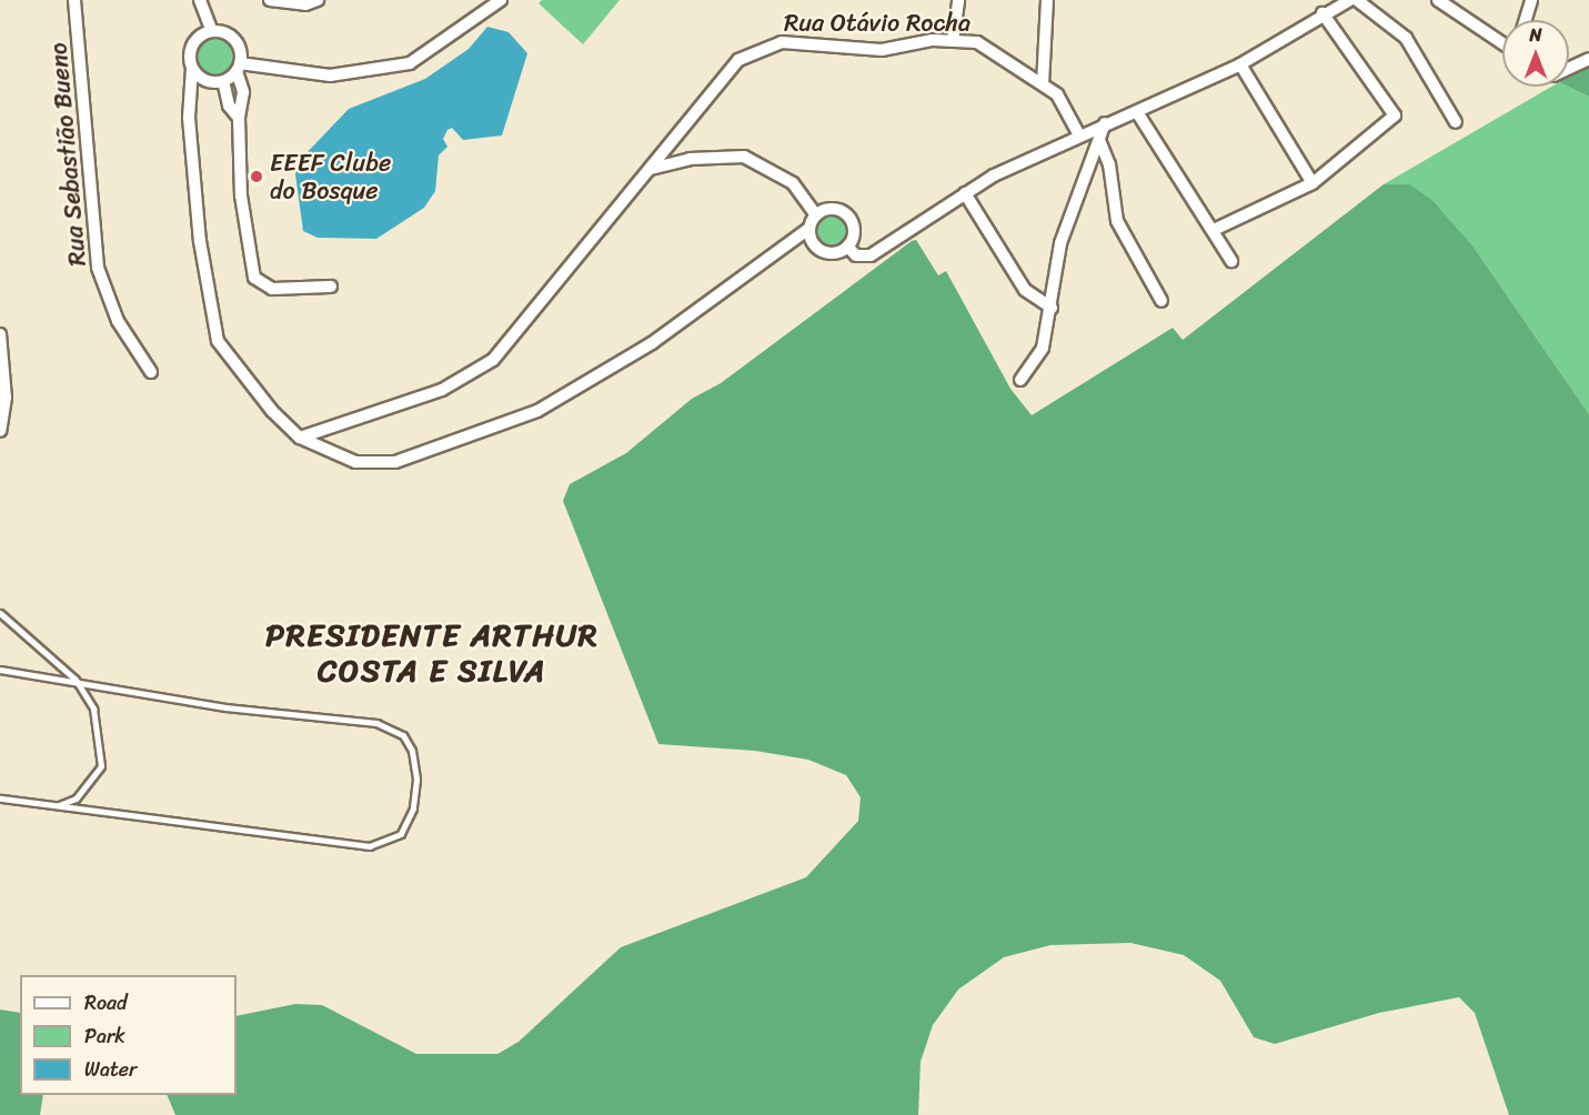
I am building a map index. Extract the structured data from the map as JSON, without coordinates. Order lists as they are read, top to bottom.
{
  "streets": {
    "street": ["Rua Otávio Rocha", "Rua Sebastião Bueno"]
  },
  "districts": ["PRESIDENTE ARTHUR COSTA E SILVA"],
  "places": ["EEEF Clube do Bosque"],
  "legend": ["Road", "Park", "Water"],
  "north": "top"
}
